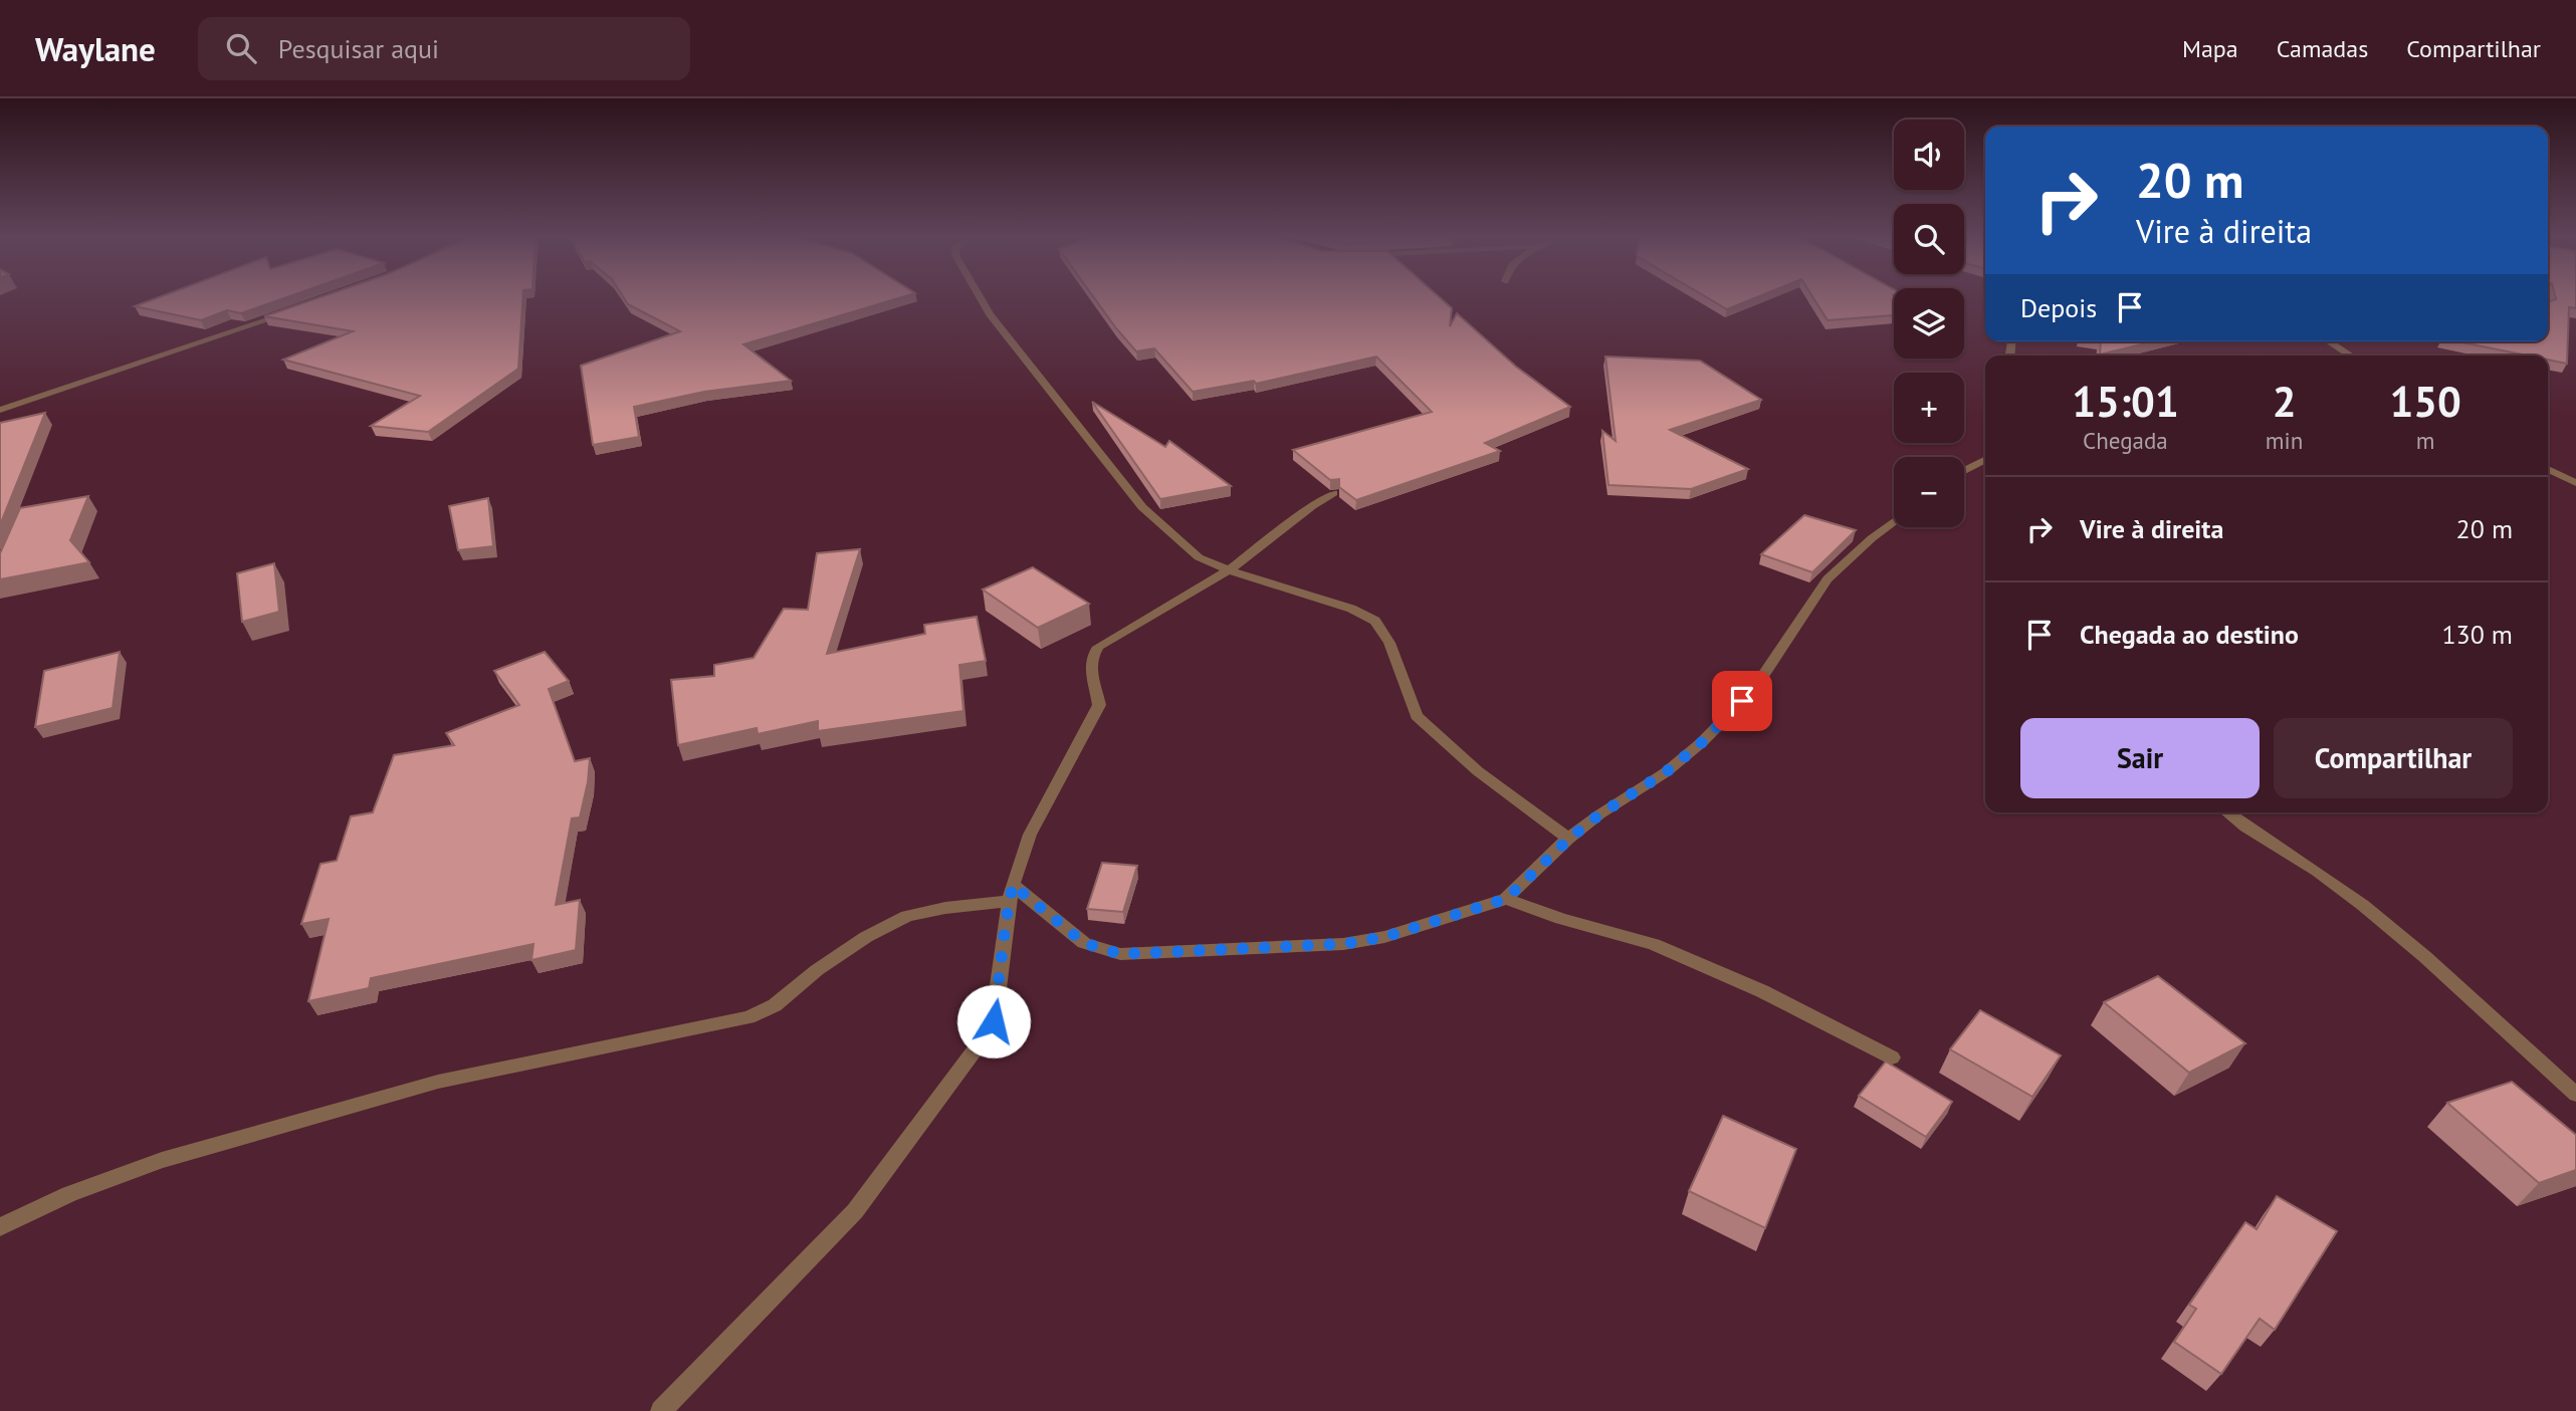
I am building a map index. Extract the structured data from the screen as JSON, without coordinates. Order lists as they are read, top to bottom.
{
  "page": {
    "header": "Waylane",
    "search": "Pesquisar aqui",
    "nav": ["Mapa", "Camadas", "Compartilhar"],
    "map_buttons": ["+", "−"],
    "turn": ["20 m", "Vire à direita"],
    "then": "Depois",
    "eta": [
      "15:01",
      "Chegada",
      "2",
      "min",
      "150",
      "m"
    ],
    "list": [
      {
        "name": "Vire à direita",
        "value": "20 m"
      },
      {
        "name": "Chegada ao destino",
        "value": "130 m"
      }
    ],
    "buttons": ["Sair", "Compartilhar"]
  }
}
